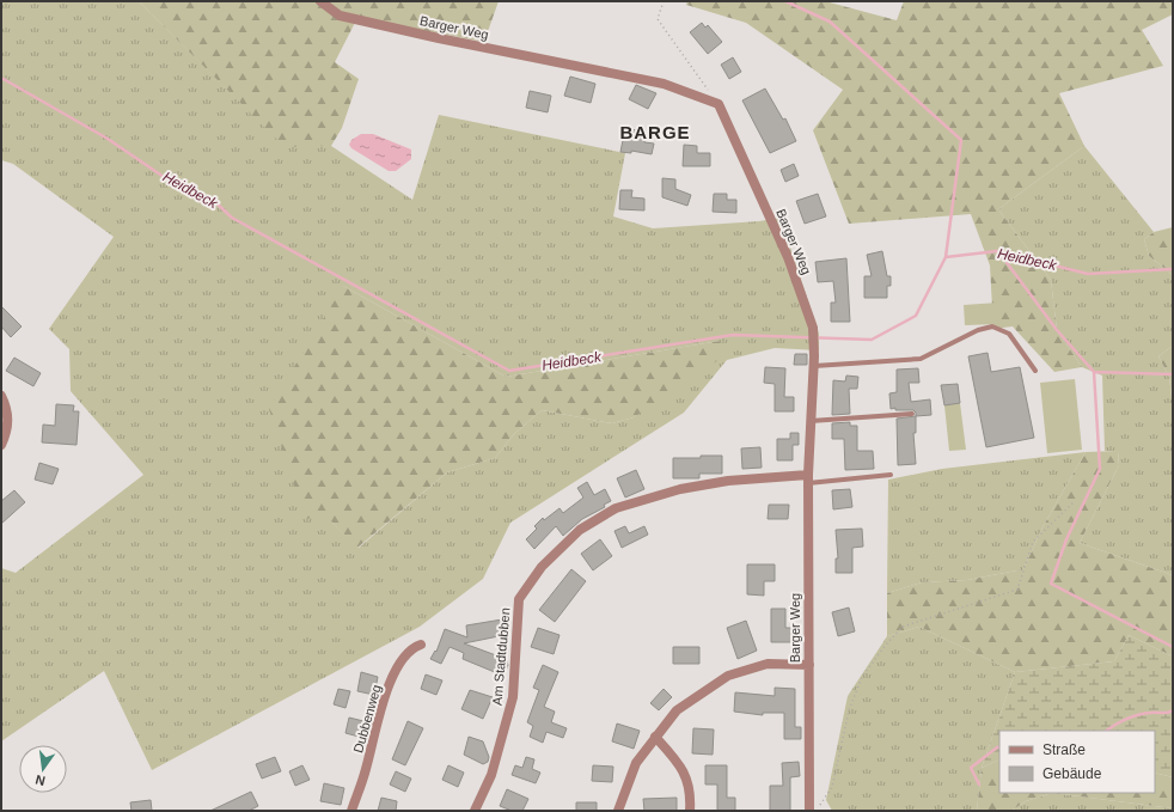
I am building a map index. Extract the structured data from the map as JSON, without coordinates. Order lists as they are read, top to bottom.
{
  "streets": {
    "street": ["Barger Weg", "Am Stadtdubben", "Dubbenweg"]
  },
  "crossings": [
    ["Barger Weg", "Am Stadtdubben"]
  ],
  "districts": ["BARGE"],
  "water": ["Heidbeck"],
  "legend": ["Straße", "Gebäude"],
  "north": "bottom"
}
